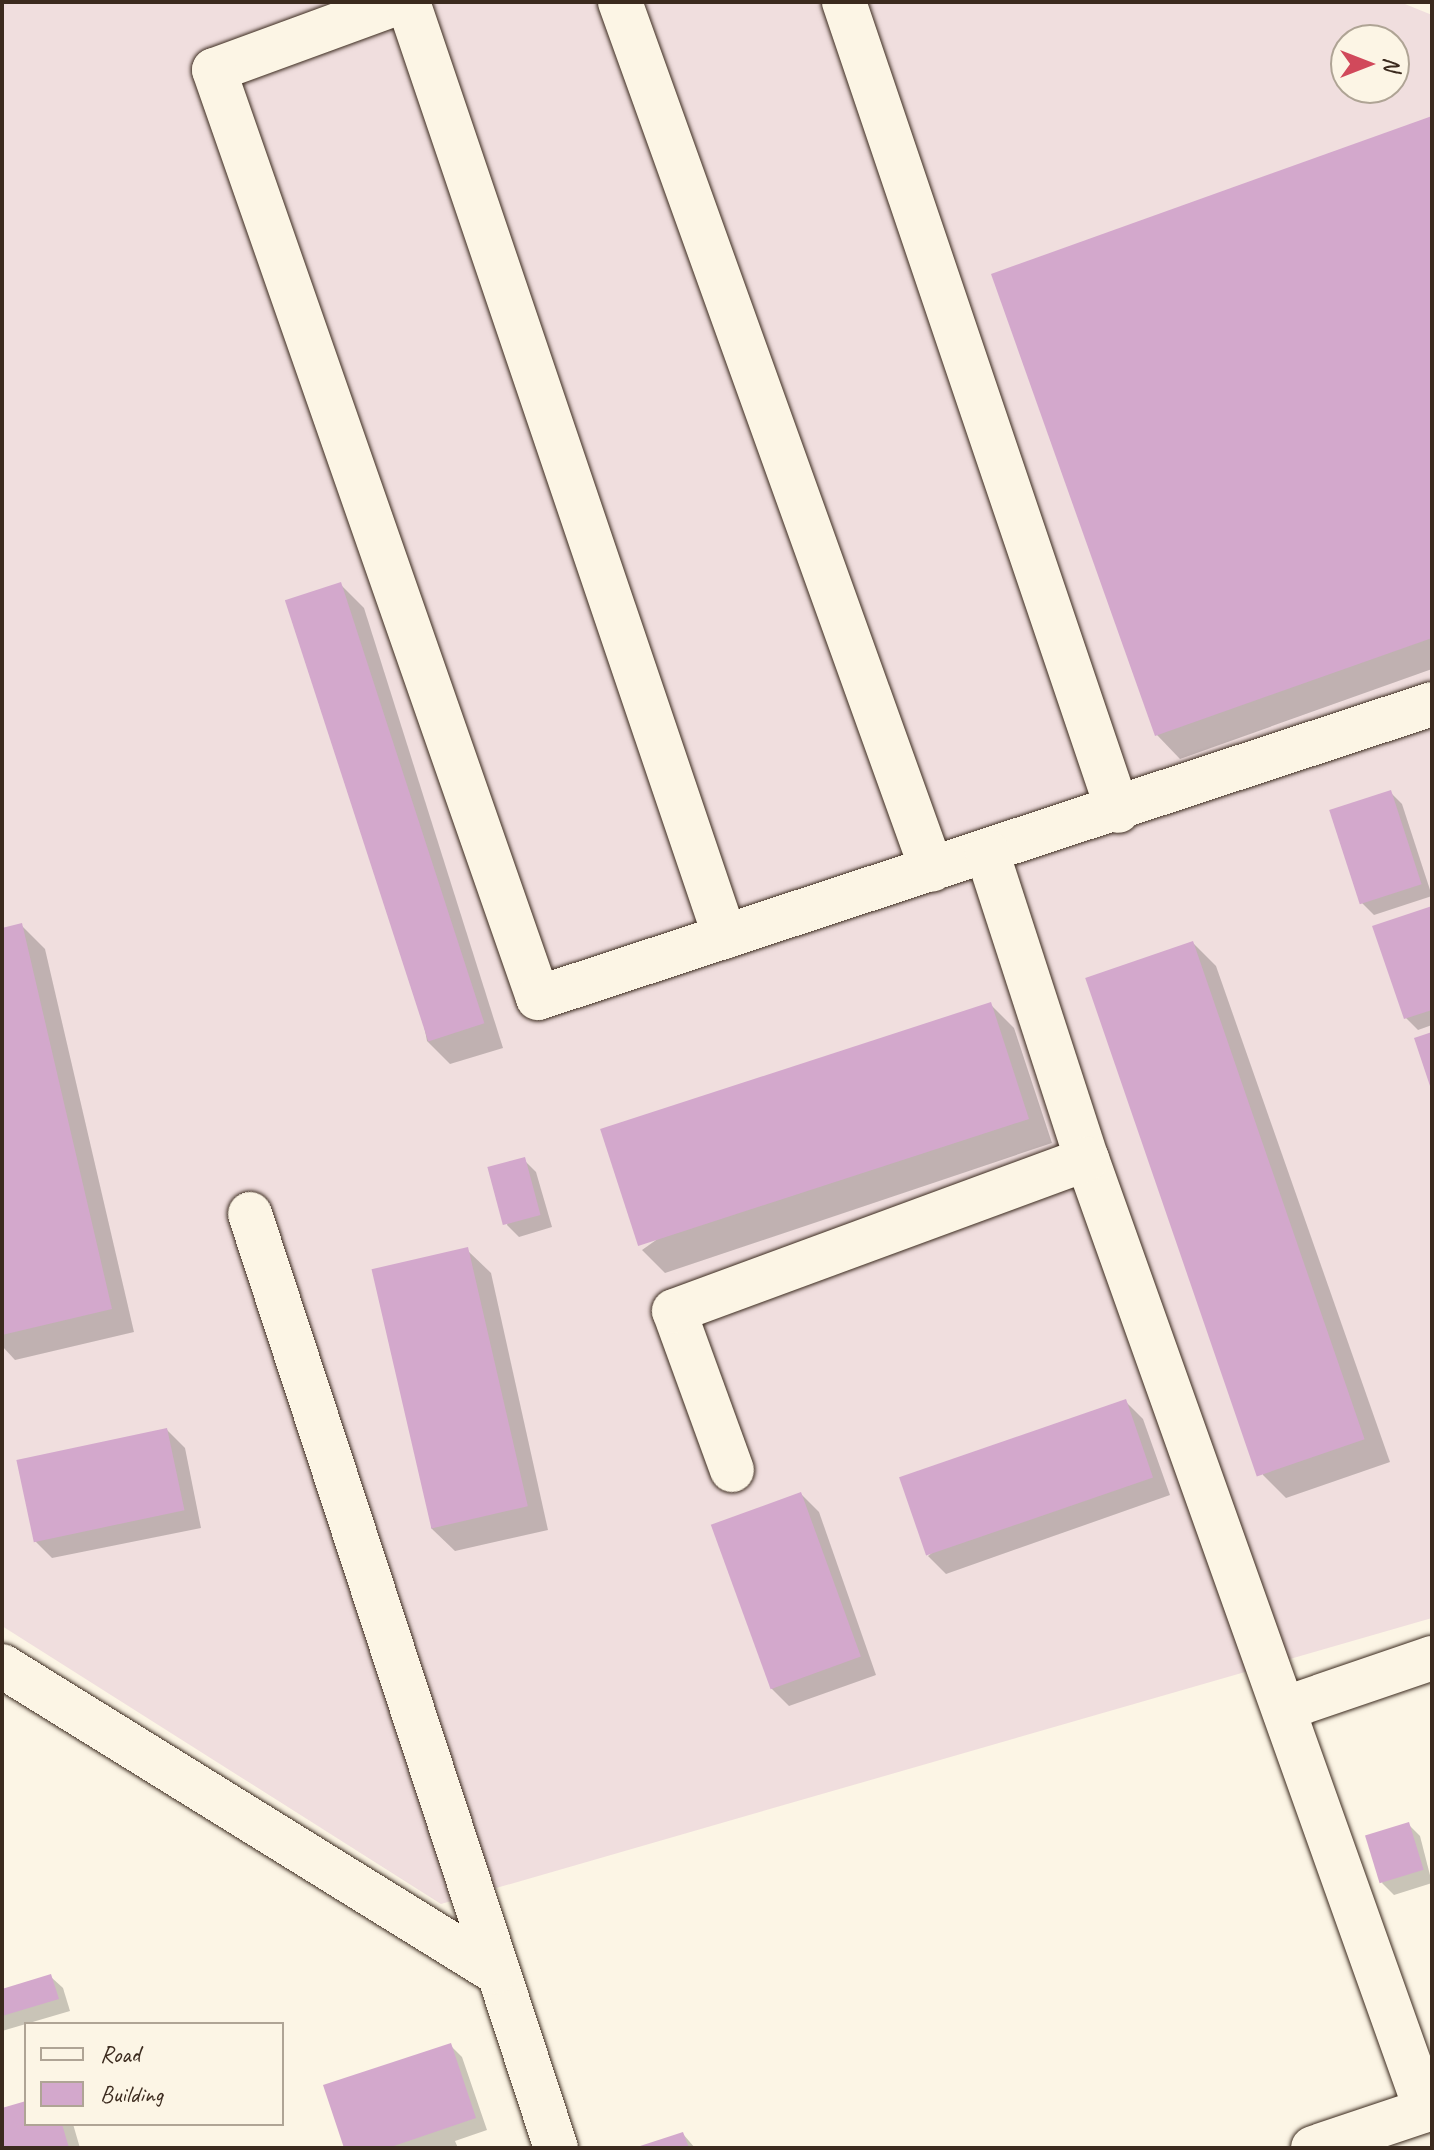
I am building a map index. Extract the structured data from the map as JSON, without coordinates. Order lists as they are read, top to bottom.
{
  "legend": ["Road", "Building"],
  "north": "right"
}
